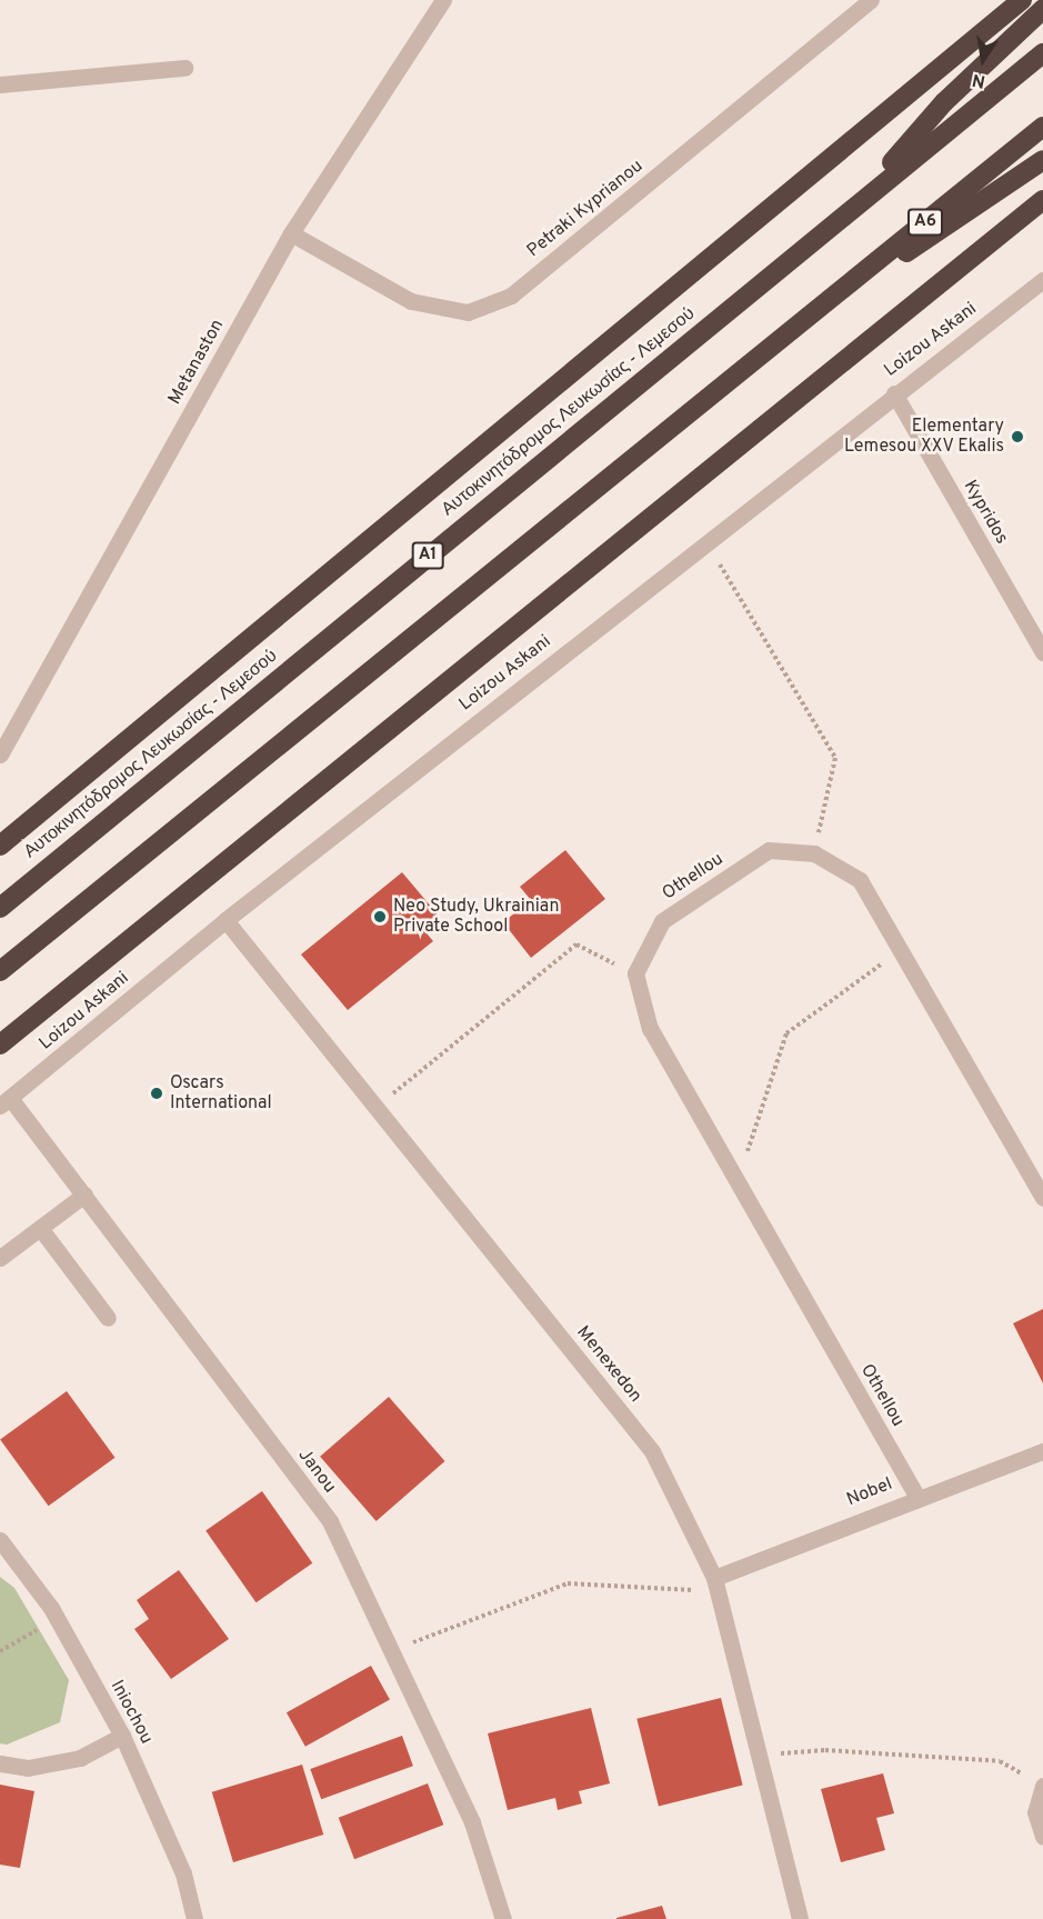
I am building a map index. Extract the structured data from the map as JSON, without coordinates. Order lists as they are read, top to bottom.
{
  "streets": {
    "highway": ["A6", "Αυτοκινητόδρομος Λευκωσίας - Λεμεσού", "A1"],
    "street": [
      "Petraki Kyprianou",
      "Loizou Askani",
      "Metanaston",
      "Kypridos",
      "Othellou",
      "Menexedon",
      "Janou",
      "Nobel",
      "Iniochou"
    ]
  },
  "crossings": [
    ["Petraki Kyprianou", "Metanaston"],
    ["Loizou Askani", "Kypridos"],
    ["Loizou Askani", "Menexedon"],
    ["Loizou Askani", "Janou"],
    ["Othellou", "Nobel"],
    ["Menexedon", "Nobel"]
  ],
  "places": ["Elementary Lemesou XXV Ekalis", "Neo Study, Ukrainian Private School", "Oscars International"],
  "north": "bottom"
}
